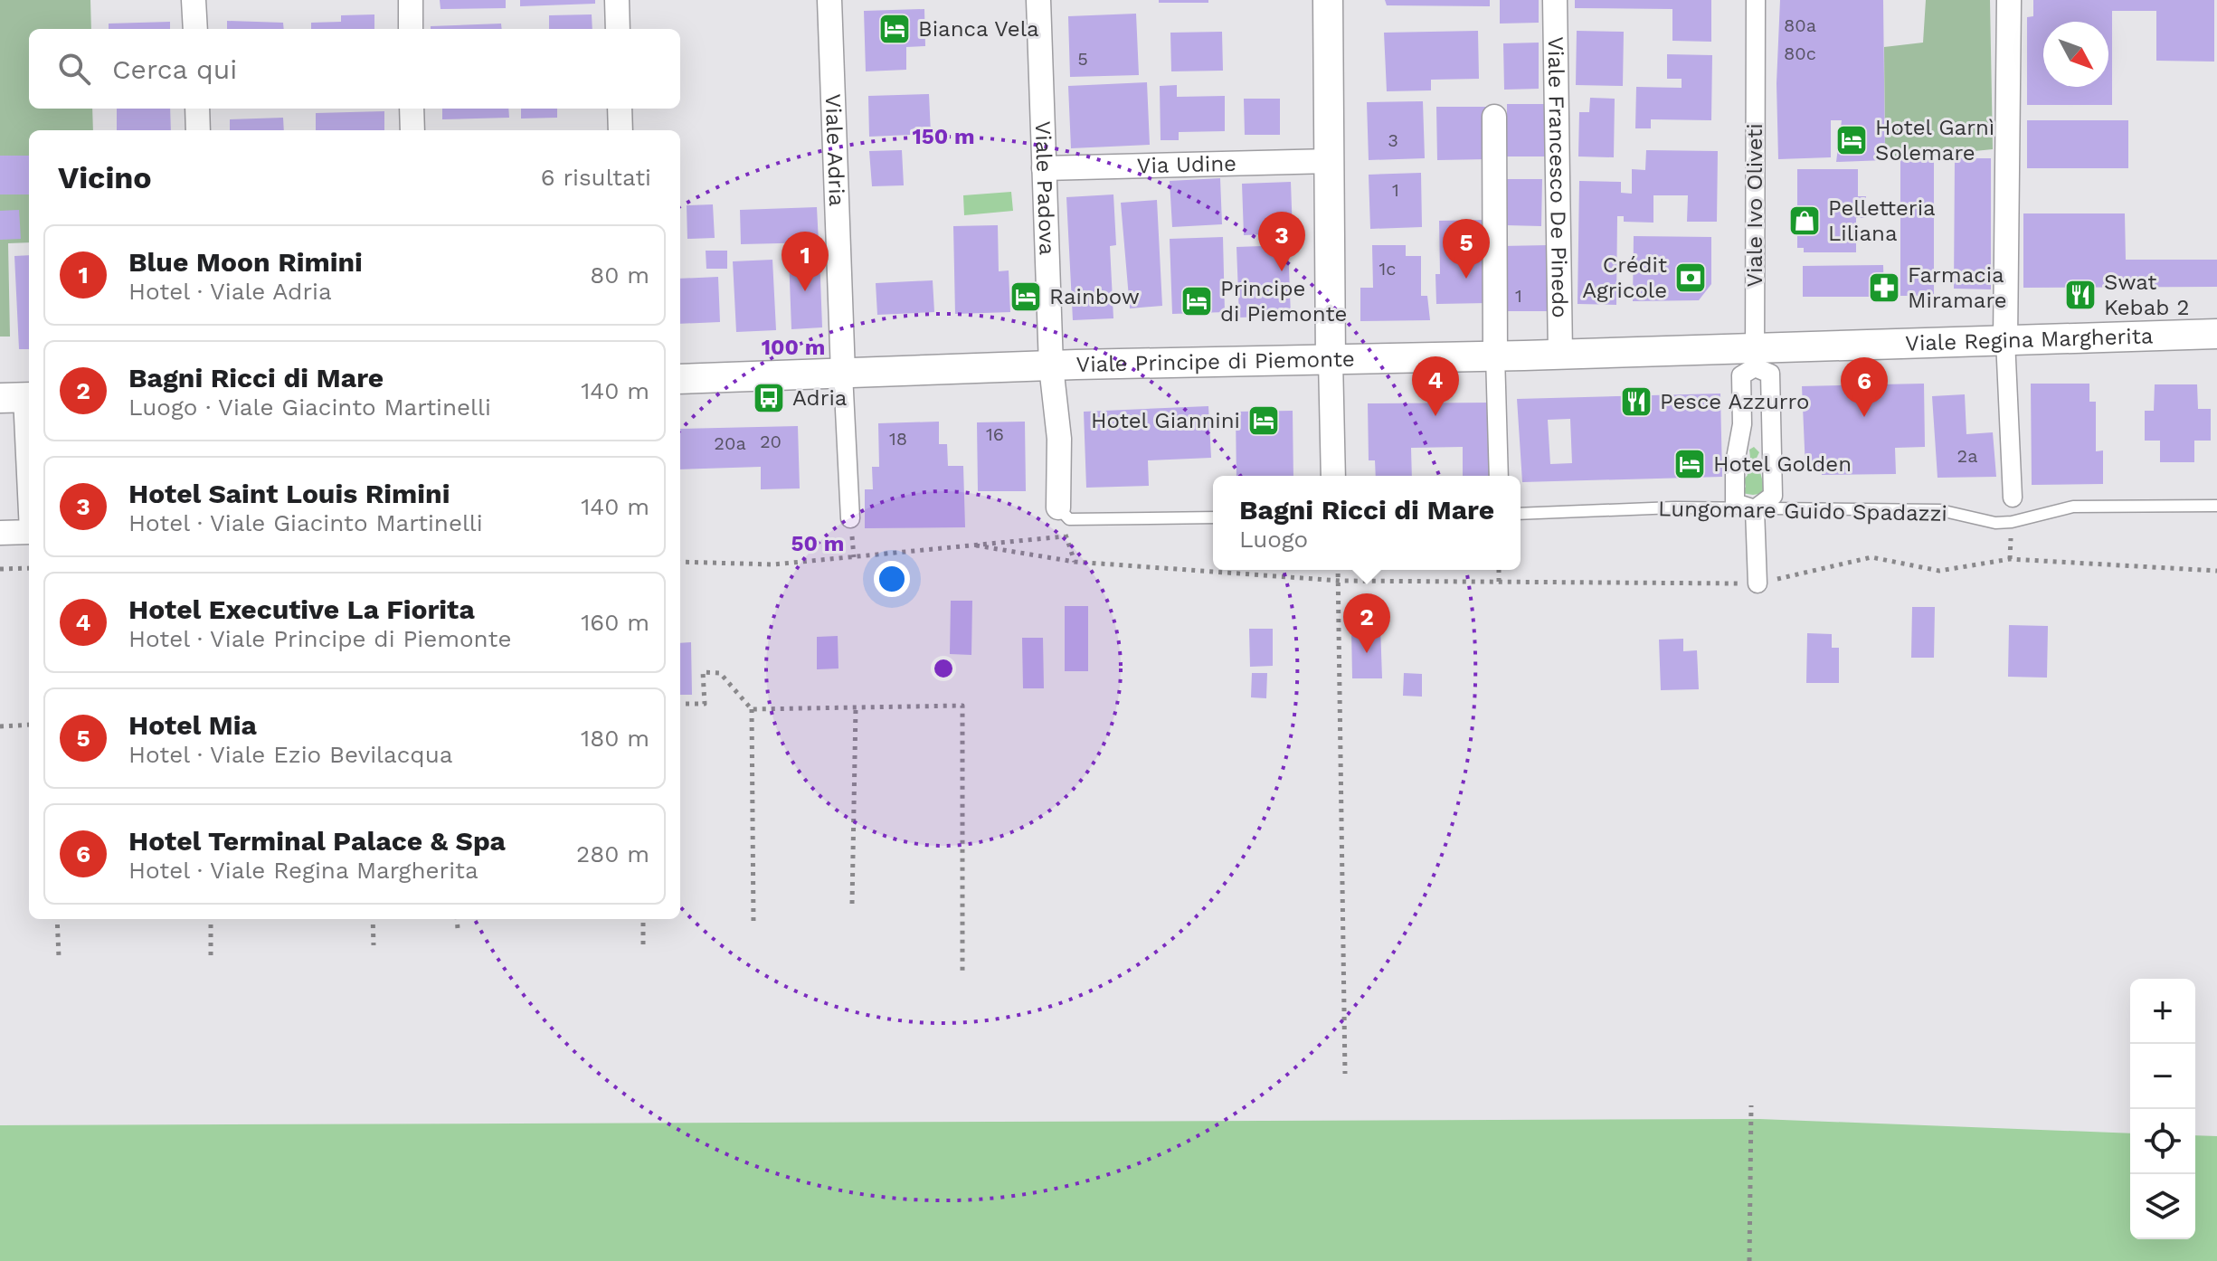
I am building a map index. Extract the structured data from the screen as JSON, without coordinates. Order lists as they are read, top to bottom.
{
  "streets": {
    "street": [
      "Viale Adria",
      "Via Udine",
      "Viale Francesco De Pinedo",
      "Viale Padova",
      "Viale Ivo Oliveti",
      "Viale Regina Margherita",
      "Viale Principe di Piemonte"
    ],
    "lane": ["Lungomare Guido Spadazzi"]
  },
  "crossings": [
    ["Viale Adria", "Viale Principe di Piemonte"],
    ["Via Udine", "Viale Padova"],
    ["Viale Francesco De Pinedo", "Viale Principe di Piemonte"],
    ["Viale Padova", "Viale Principe di Piemonte"],
    ["Viale Ivo Oliveti", "Viale Regina Margherita"],
    ["Viale Ivo Oliveti", "Viale Principe di Piemonte"],
    ["Viale Ivo Oliveti", "Lungomare Guido Spadazzi"],
    ["Viale Regina Margherita", "Viale Principe di Piemonte"]
  ],
  "places": {
    "hotel": [
      "Bianca Vela",
      "Hotel Garnì Solemare",
      "Rainbow",
      "Principe di Piemonte",
      "Hotel Giannini",
      "Hotel Golden"
    ],
    "shop": ["Pelletteria Liliana"],
    "bank": ["Crédit Agricole"],
    "pharmacy": ["Farmacia Miramare"],
    "restaurant": ["Swat Kebab 2", "Pesce Azzurro"],
    "bus stop": ["Adria"]
  },
  "house_numbers": [
    "80a",
    "80c",
    "5",
    "3",
    "1",
    "1c",
    "1",
    "16",
    "18",
    "20",
    "20a",
    "2a"
  ],
  "north": "bottom right",
  "page": {
    "search": "Cerca qui",
    "heading": ["Vicino", "6 risultati"],
    "pins": [
      "3",
      "5",
      "1",
      "4",
      "6",
      "2"
    ],
    "list": [
      {
        "mark": "1",
        "name": "Blue Moon Rimini",
        "note": "Hotel · Viale Adria",
        "value": "80 m"
      },
      {
        "mark": "2",
        "name": "Bagni Ricci di Mare",
        "note": "Luogo · Viale Giacinto Martinelli",
        "value": "140 m"
      },
      {
        "mark": "3",
        "name": "Hotel Saint Louis Rimini",
        "note": "Hotel · Viale Giacinto Martinelli",
        "value": "140 m"
      },
      {
        "mark": "4",
        "name": "Hotel Executive La Fiorita",
        "note": "Hotel · Viale Principe di Piemonte",
        "value": "160 m"
      },
      {
        "mark": "5",
        "name": "Hotel Mia",
        "note": "Hotel · Viale Ezio Bevilacqua",
        "value": "180 m"
      },
      {
        "mark": "6",
        "name": "Hotel Terminal Palace & Spa",
        "note": "Hotel · Viale Regina Margherita",
        "value": "280 m"
      }
    ],
    "popup": ["Bagni Ricci di Mare", "Luogo"],
    "map_buttons": ["+", "−"]
  },
  "rings": ["150 m", "100 m", "50 m"]
}
